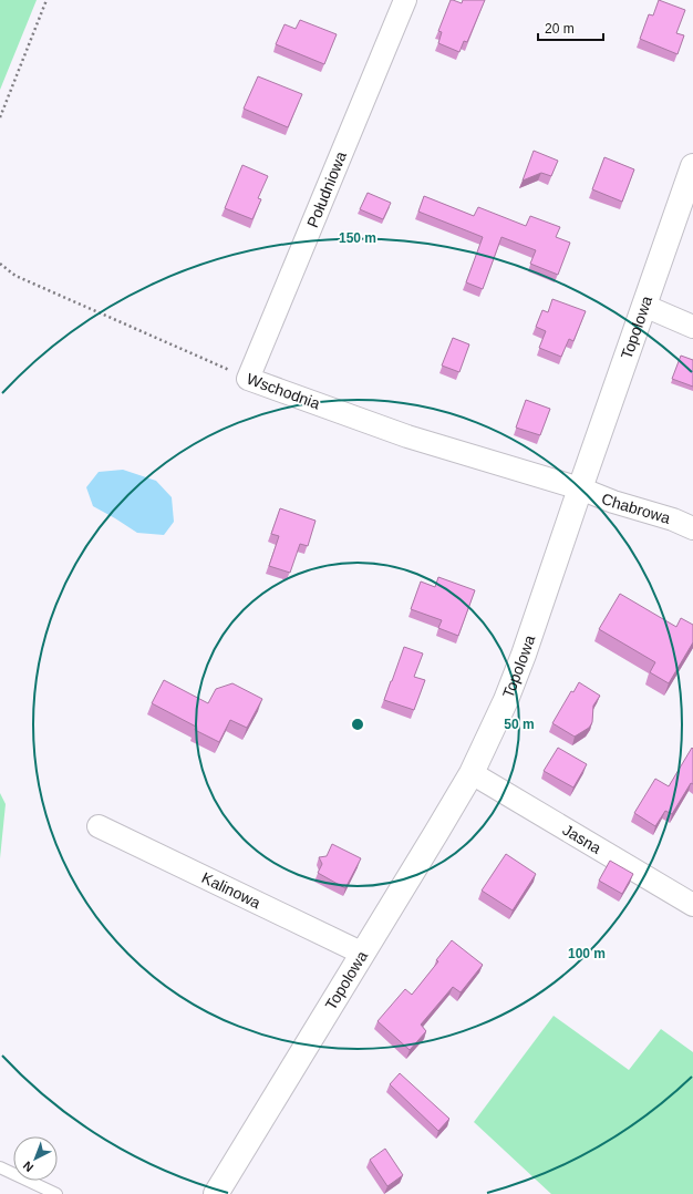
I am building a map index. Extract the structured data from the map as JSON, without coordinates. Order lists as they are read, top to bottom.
{
  "streets": {
    "street": [
      "Południowa",
      "Topolowa",
      "Wschodnia",
      "Chabrowa",
      "Jasna",
      "Kalinowa"
    ]
  },
  "crossings": [
    ["Południowa", "Wschodnia"],
    ["Topolowa", "Wschodnia"],
    ["Topolowa", "Chabrowa"],
    ["Topolowa", "Jasna"],
    ["Topolowa", "Kalinowa"],
    ["Wschodnia", "Chabrowa"]
  ],
  "scale_bar": "20 m",
  "north": "bottom left",
  "rings": ["150 m", "50 m", "100 m"]
}
